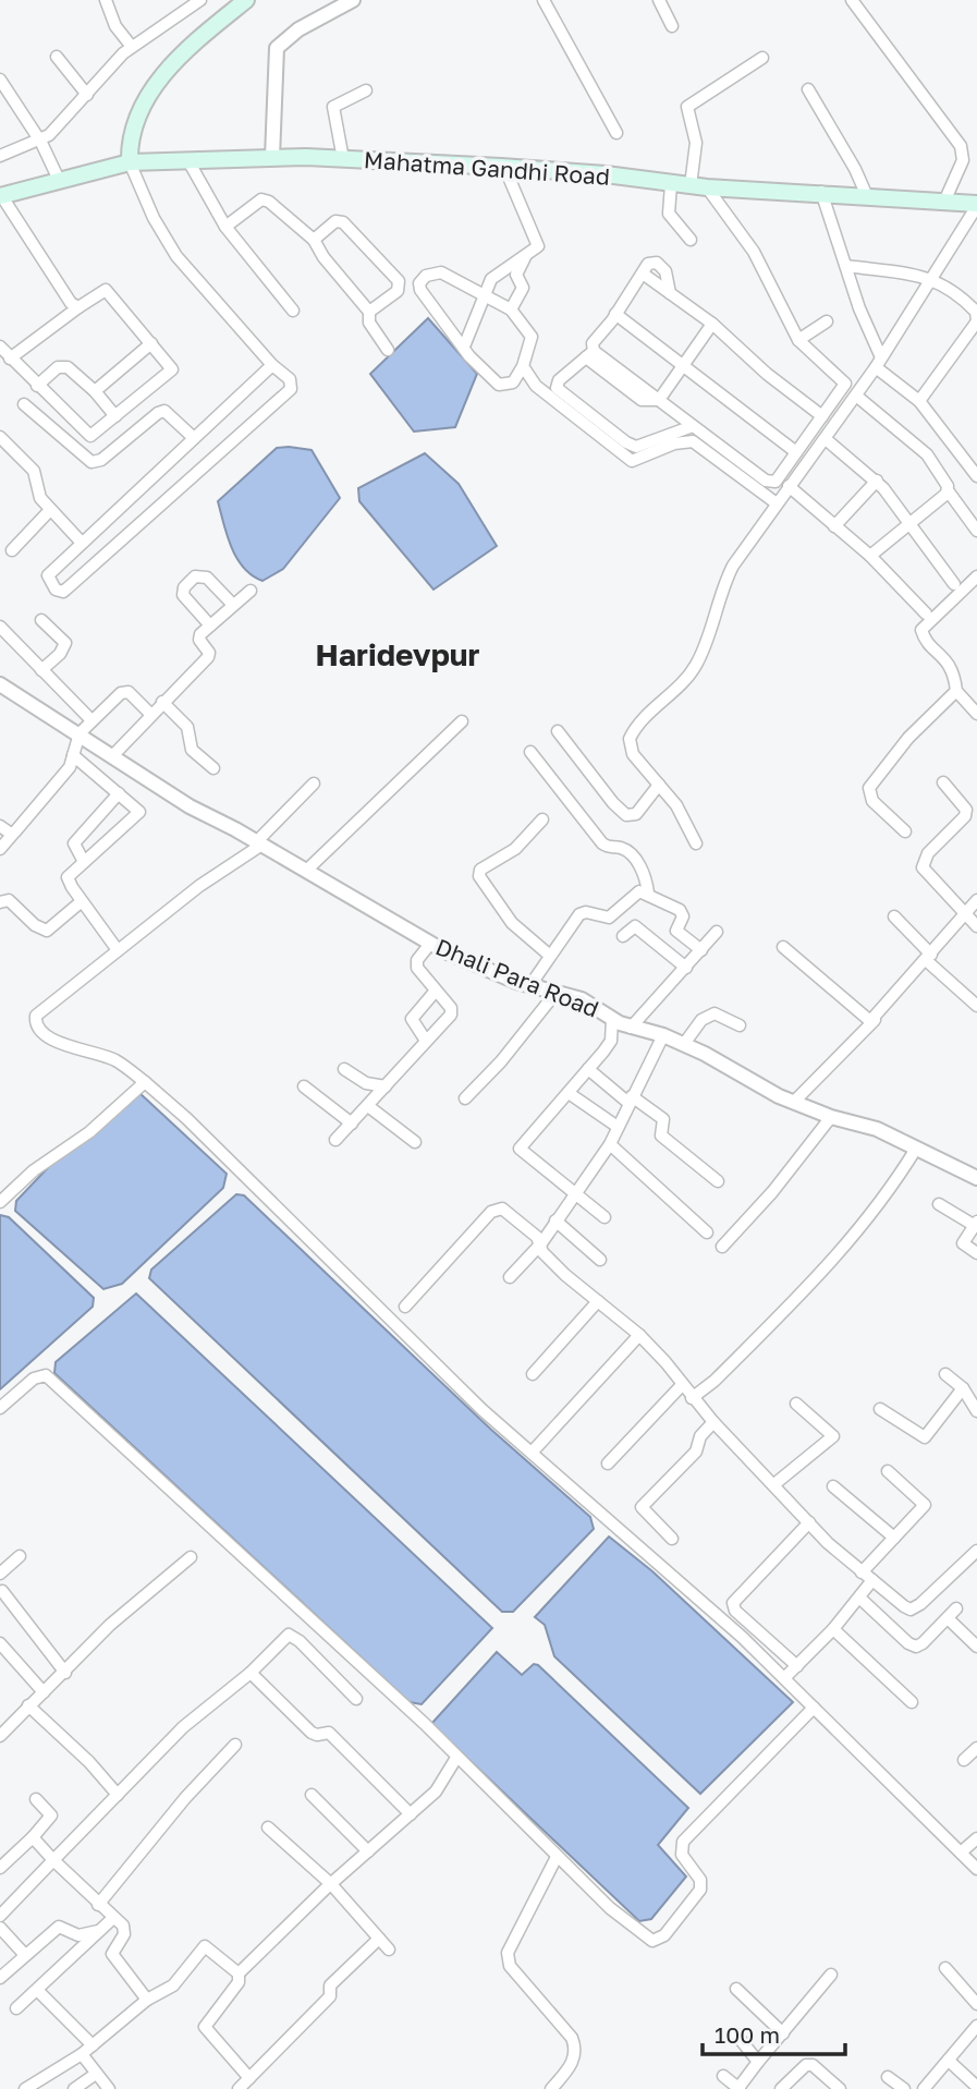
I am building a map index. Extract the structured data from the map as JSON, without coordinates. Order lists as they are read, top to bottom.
{
  "streets": {
    "main road": ["Mahatma Gandhi Road"],
    "street": ["Dhali Para Road"]
  },
  "districts": ["Haridevpur"],
  "scale_bar": "100 m"
}
